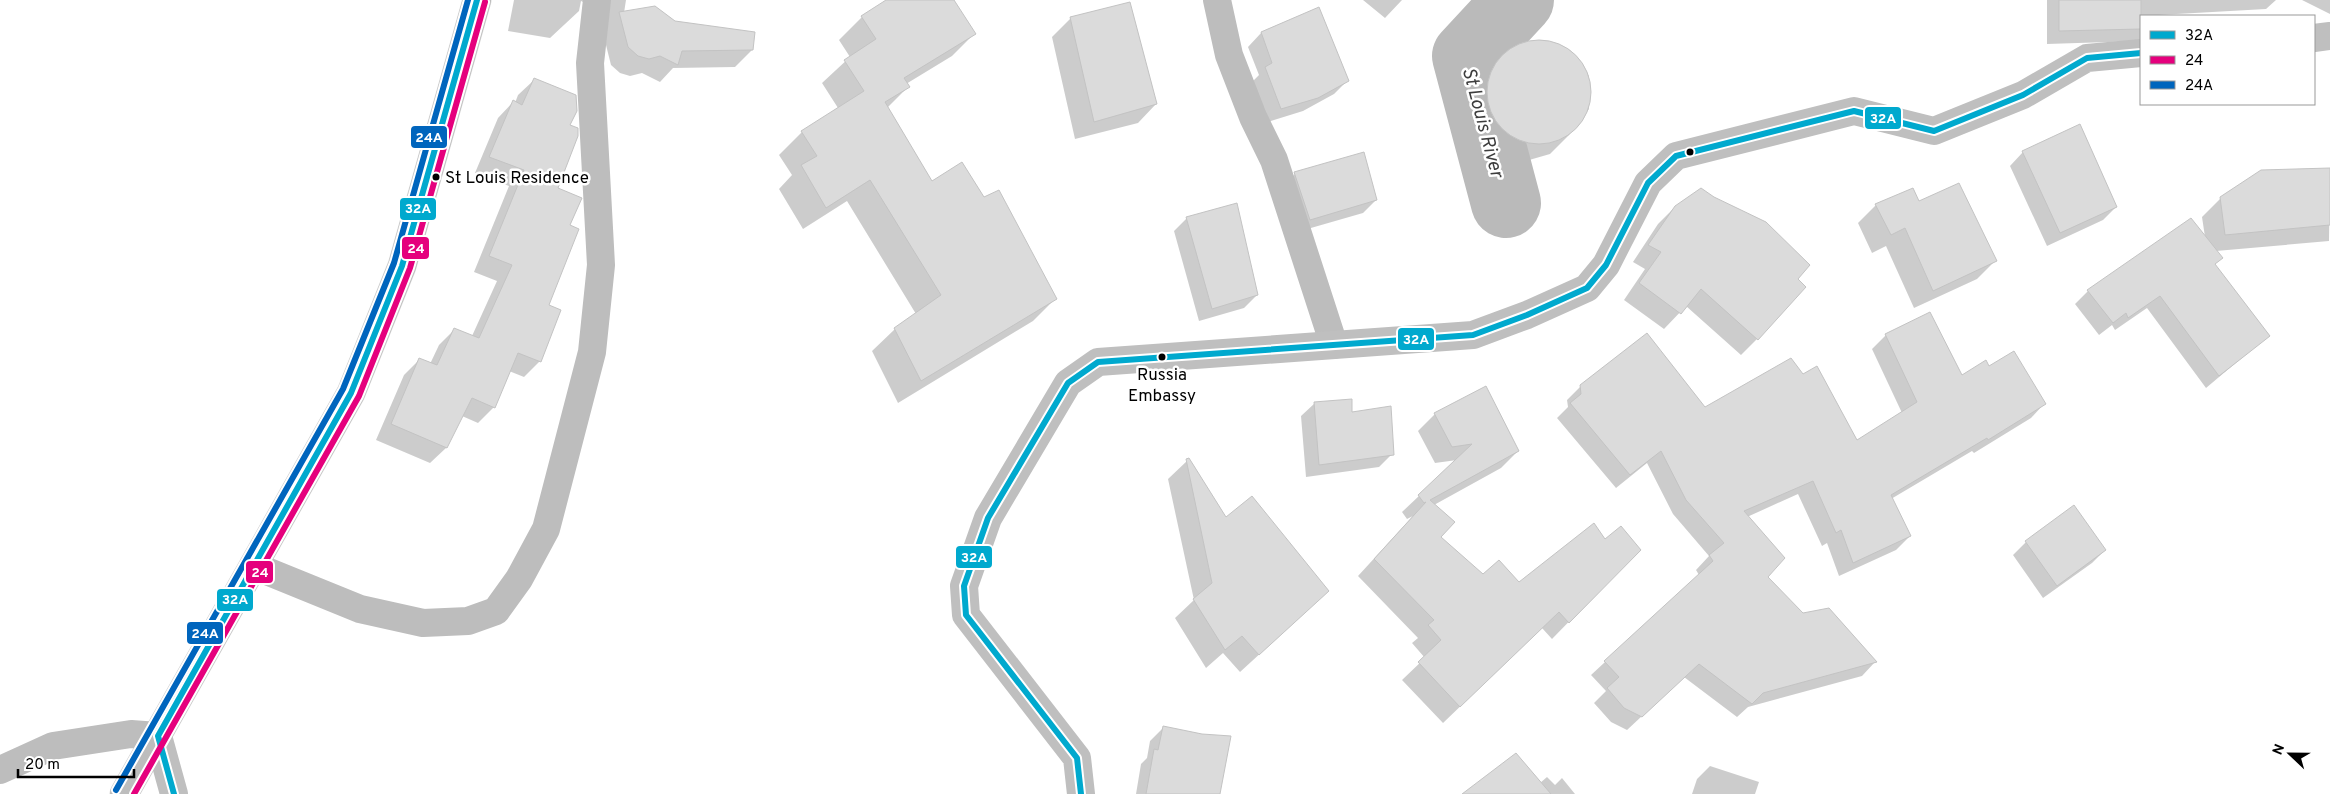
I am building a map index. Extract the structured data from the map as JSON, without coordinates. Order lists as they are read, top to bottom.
{
  "water": ["St Louis River"],
  "places": ["St Louis Residence", "Russia Embassy"],
  "lines": ["transit line 32A", "transit line 24A", "transit line 24"],
  "legend": ["32A", "24", "24A"],
  "scale_bar": "20 m",
  "north": "left"
}
